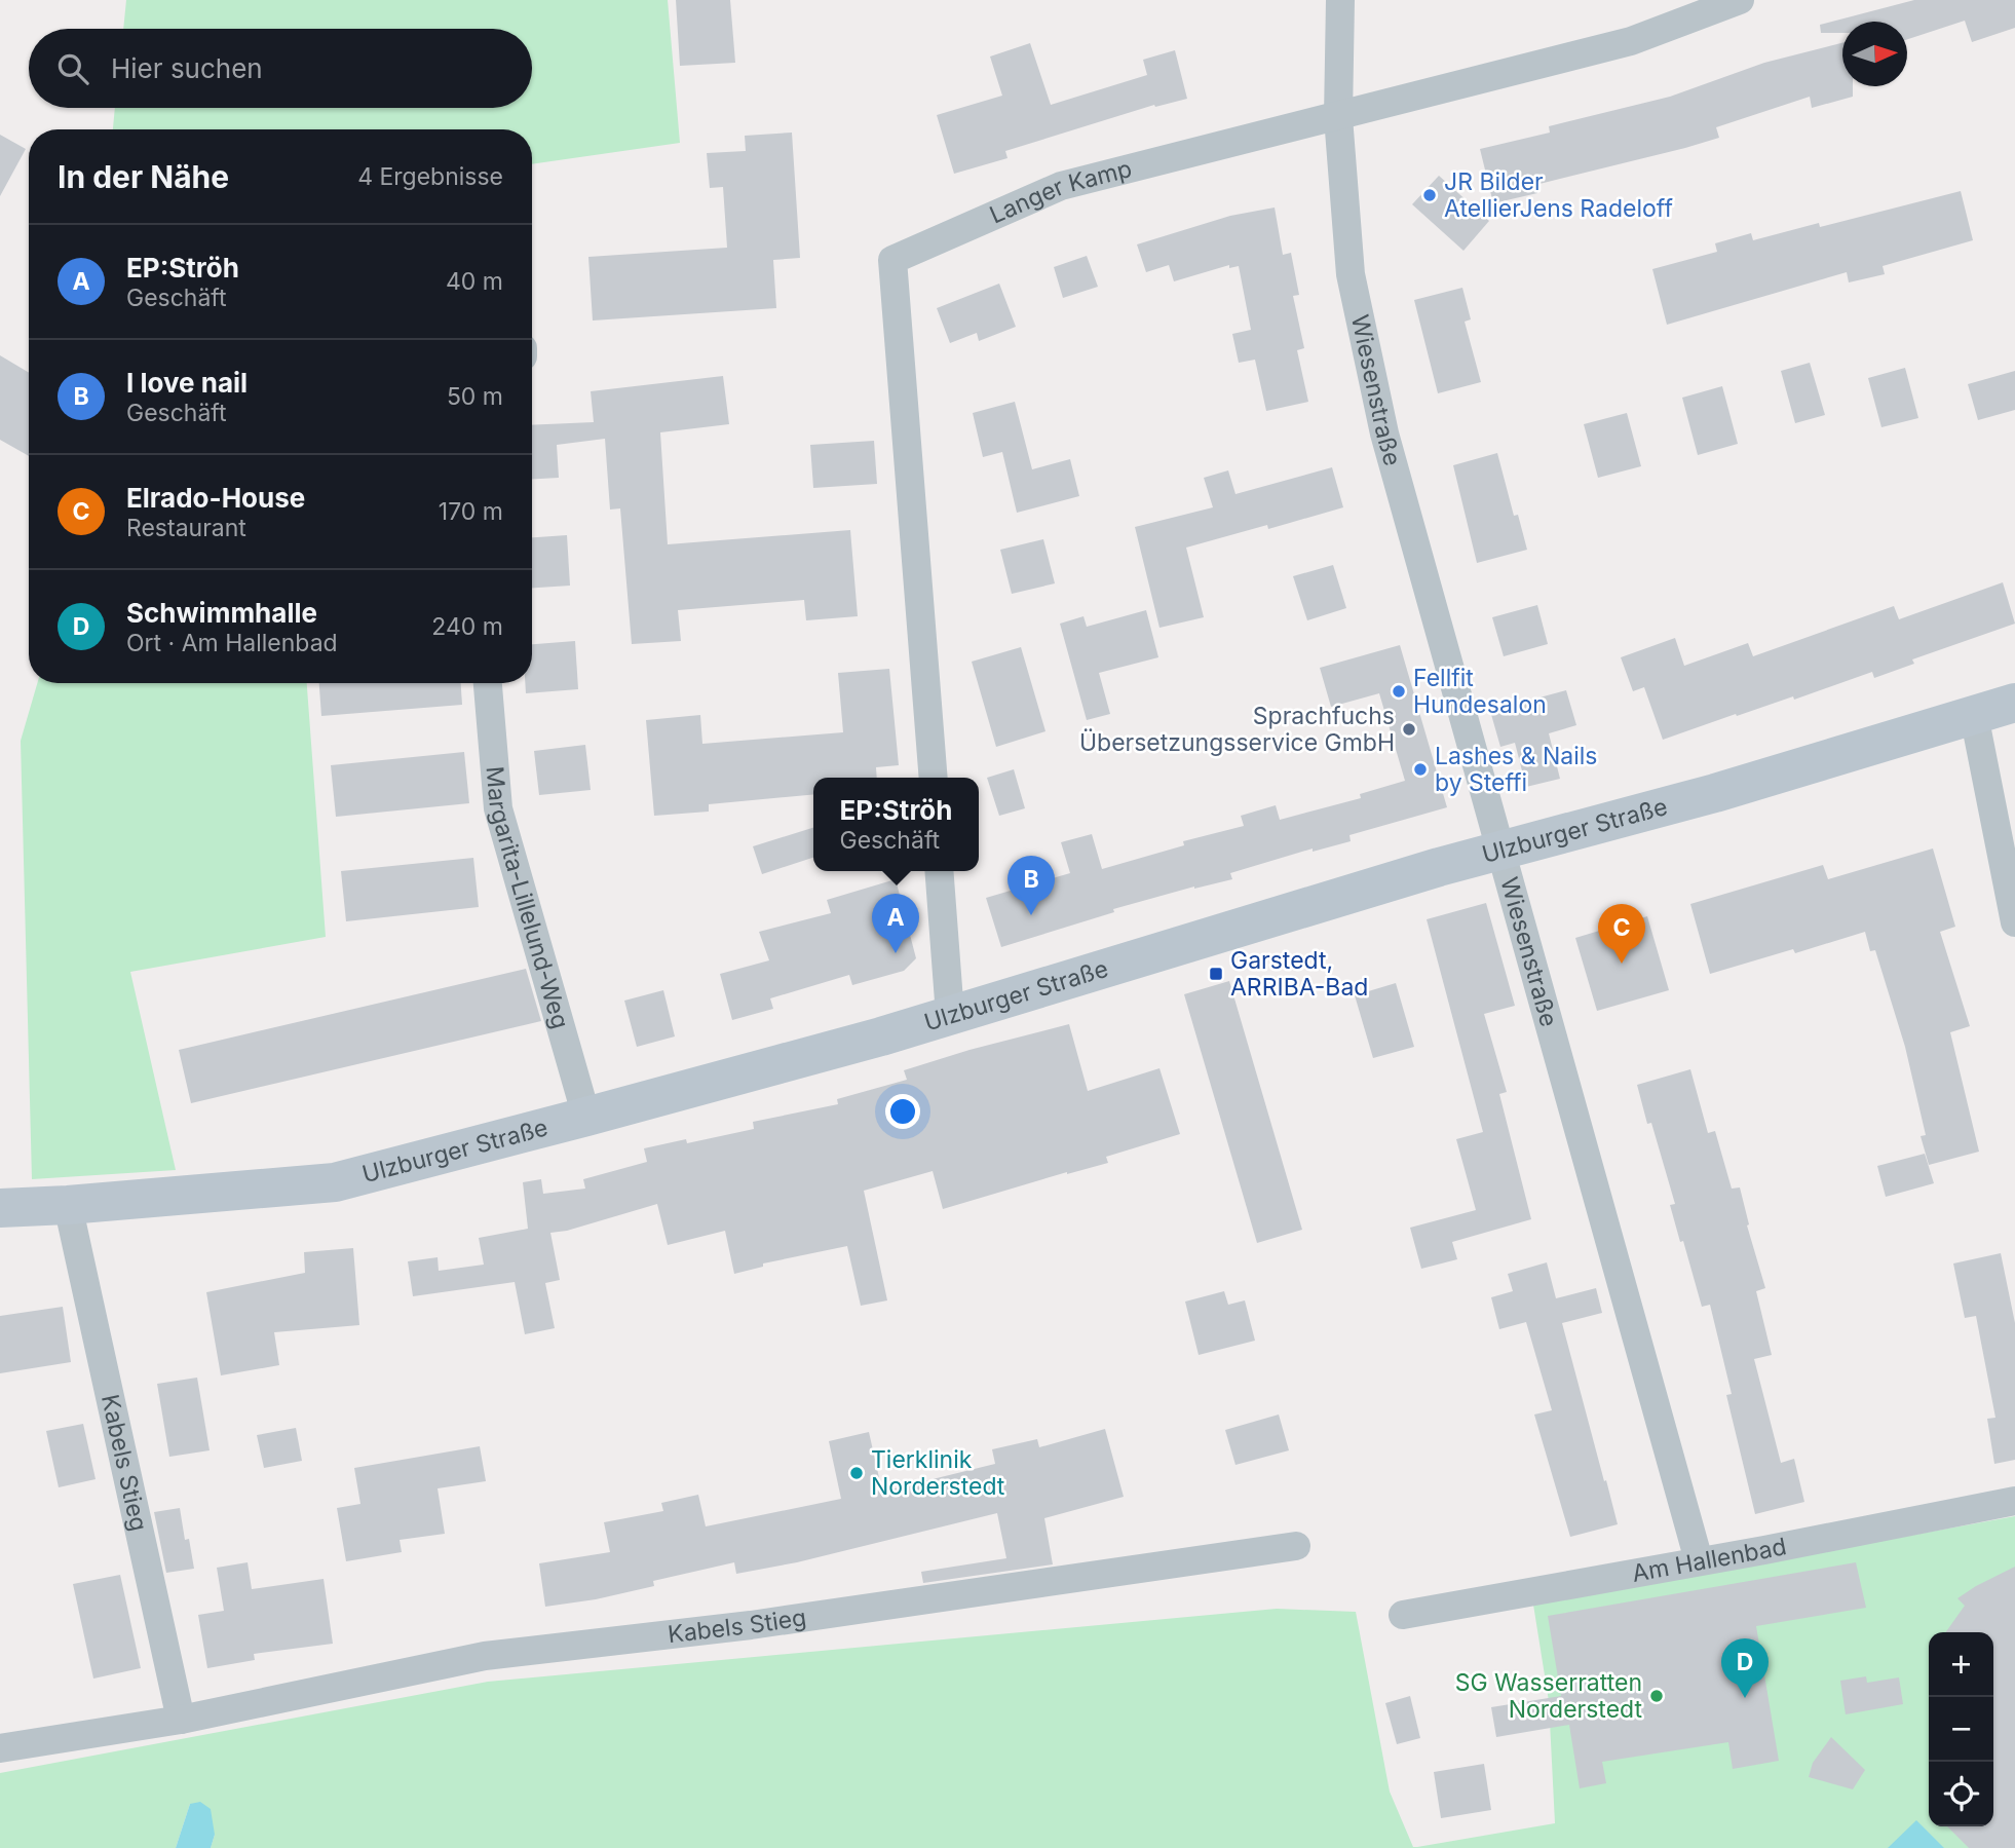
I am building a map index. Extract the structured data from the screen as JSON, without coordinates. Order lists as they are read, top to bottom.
{
  "streets": {
    "main road": ["Ulzburger Straße"],
    "street": [
      "Langer Kamp",
      "Wiesenstraße",
      "Margarita-Lillelund-Weg",
      "Kabels Stieg",
      "Am Hallenbad"
    ]
  },
  "crossings": [
    ["Langer Kamp", "Wiesenstraße"],
    ["Wiesenstraße", "Ulzburger Straße"],
    ["Wiesenstraße", "Am Hallenbad"],
    ["Ulzburger Straße", "Margarita-Lillelund-Weg"],
    ["Ulzburger Straße", "Kabels Stieg"]
  ],
  "places": {
    "other": [
      "JR Bilder AtellierJens Radeloff",
      "Fellfit Hundesalon",
      "Sprachfuchs Übersetzungsservice GmbH",
      "Lashes & Nails by Steffi",
      "Tierklinik Norderstedt",
      "SG Wasserratten Norderstedt"
    ],
    "transit": ["Garstedt, ARRIBA-Bad"]
  },
  "north": "right",
  "page": {
    "search": "Hier suchen",
    "heading": ["In der Nähe", "4 Ergebnisse"],
    "list": [
      {
        "mark": "A",
        "name": "EP:Ströh",
        "note": "Geschäft",
        "value": "40 m"
      },
      {
        "mark": "B",
        "name": "I love nail",
        "note": "Geschäft",
        "value": "50 m"
      },
      {
        "mark": "C",
        "name": "Elrado-House",
        "note": "Restaurant",
        "value": "170 m"
      },
      {
        "mark": "D",
        "name": "Schwimmhalle",
        "note": "Ort · Am Hallenbad",
        "value": "240 m"
      }
    ],
    "popup": ["EP:Ströh", "Geschäft"],
    "pins": [
      "B",
      "A",
      "C",
      "D"
    ],
    "map_buttons": ["+", "−"]
  }
}
